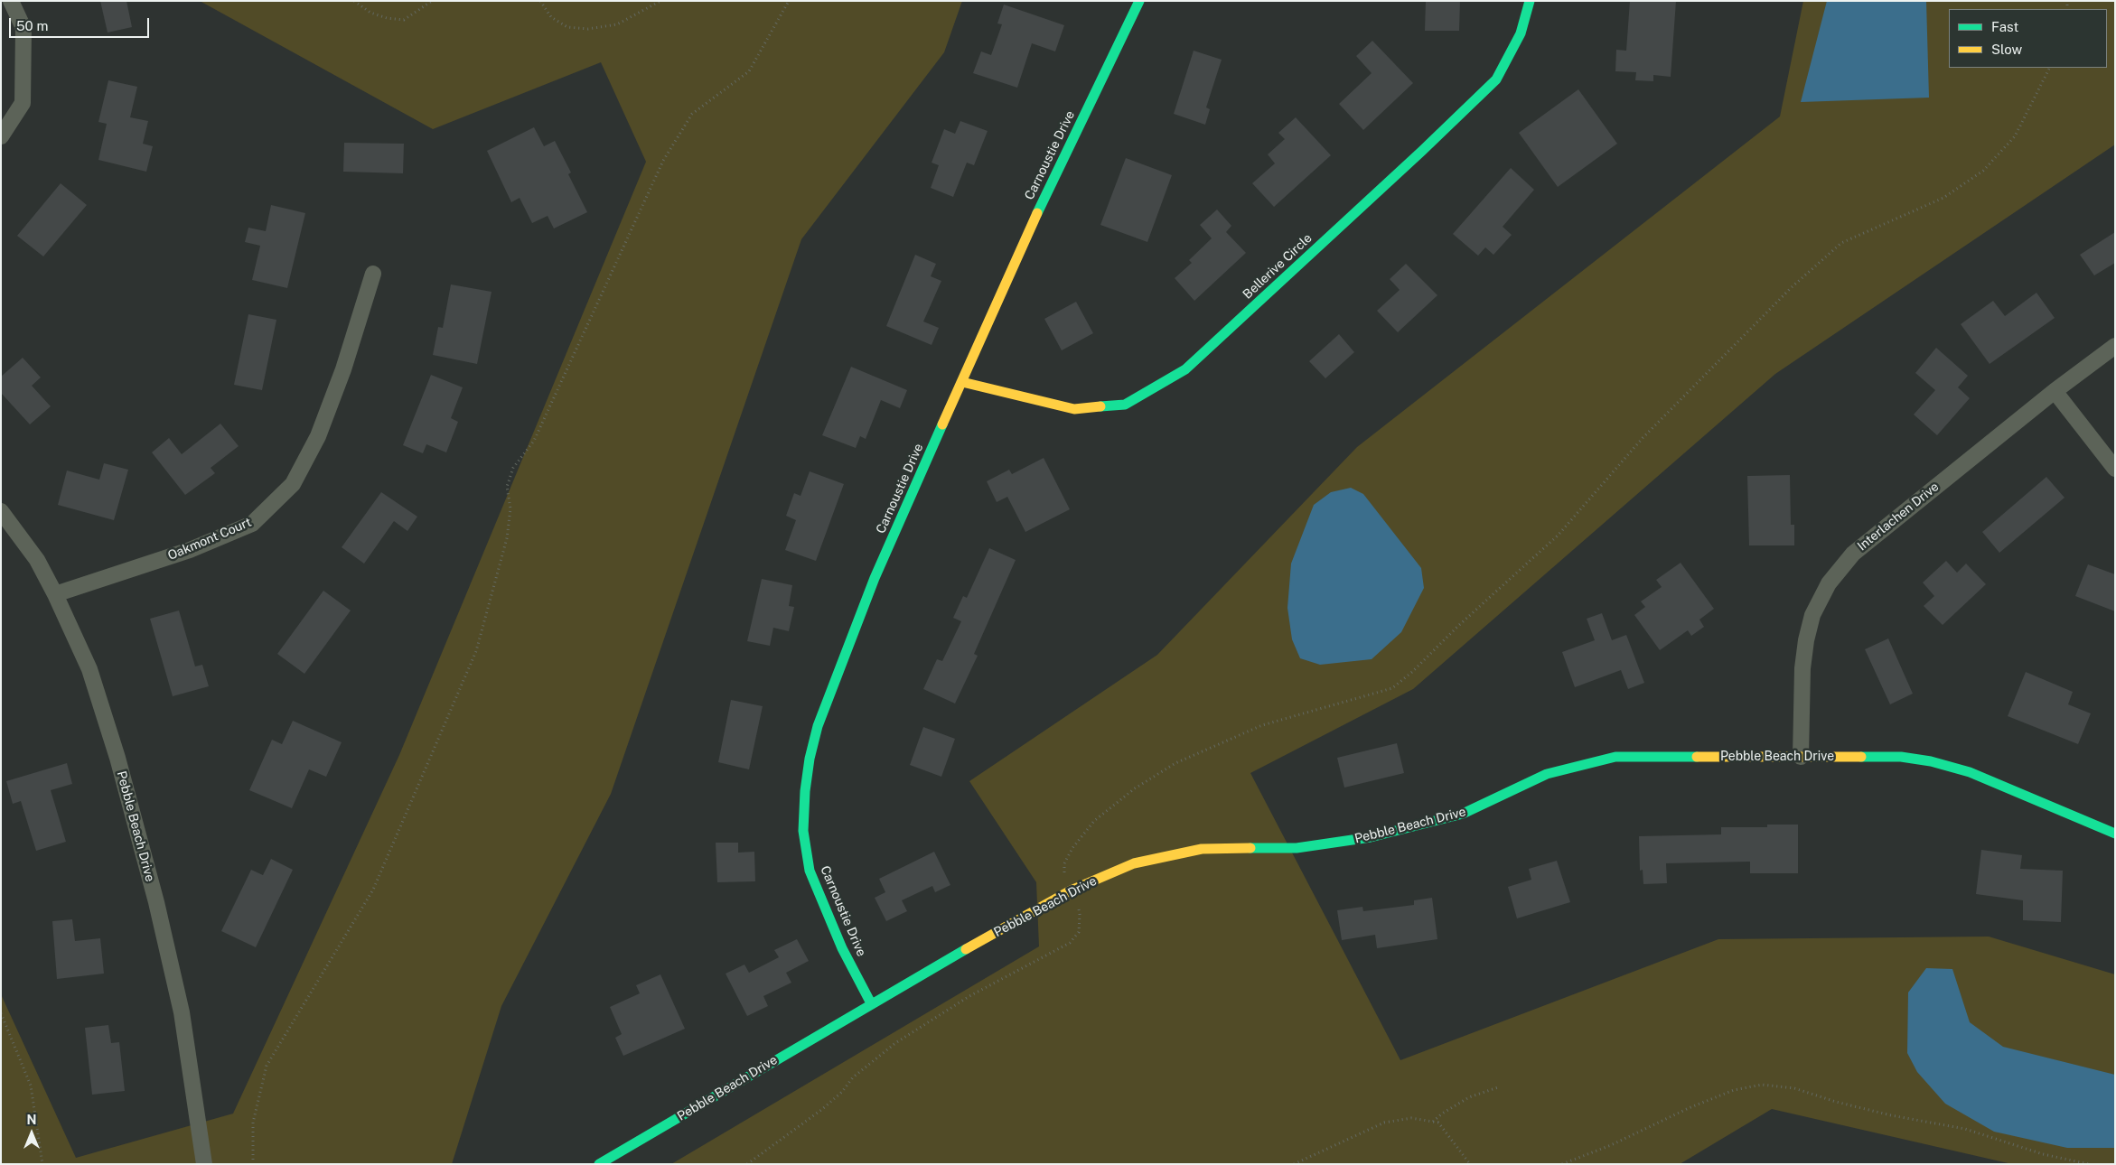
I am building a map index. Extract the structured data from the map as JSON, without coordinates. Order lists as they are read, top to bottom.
{
  "streets": {
    "street": [
      "Carnoustie Drive",
      "Bellerive Circle",
      "Interlachen Drive",
      "Oakmont Court",
      "Pebble Beach Drive"
    ]
  },
  "crossings": [
    ["Carnoustie Drive", "Bellerive Circle"],
    ["Carnoustie Drive", "Pebble Beach Drive"],
    ["Interlachen Drive", "Pebble Beach Drive"],
    ["Oakmont Court", "Pebble Beach Drive"]
  ],
  "legend": ["Fast", "Slow"],
  "scale_bar": "50 m",
  "north": "top"
}
